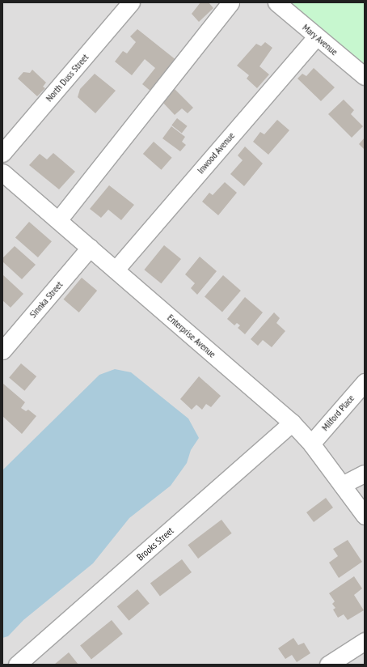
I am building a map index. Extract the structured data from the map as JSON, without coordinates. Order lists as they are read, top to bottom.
{
  "streets": {
    "street": [
      "Mary Avenue",
      "North Duss Street",
      "Inwood Avenue",
      "Sinnka Street",
      "Enterprise Avenue",
      "Milford Place",
      "Brooks Street"
    ]
  },
  "crossings": [
    ["Mary Avenue", "Inwood Avenue"],
    ["Inwood Avenue", "Enterprise Avenue"],
    ["Sinnka Street", "Enterprise Avenue"],
    ["Enterprise Avenue", "Milford Place"],
    ["Enterprise Avenue", "Brooks Street"]
  ]
}
